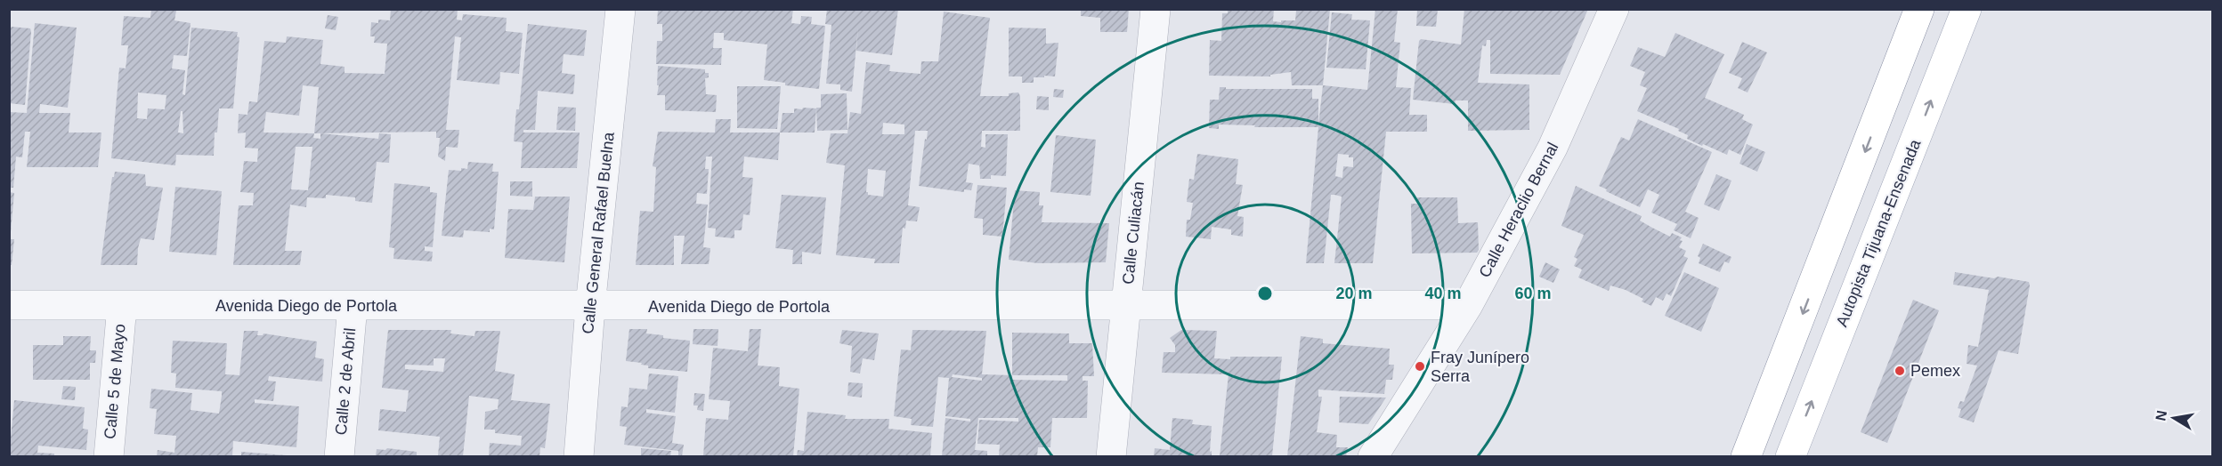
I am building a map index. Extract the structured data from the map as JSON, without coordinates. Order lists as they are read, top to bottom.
{
  "streets": {
    "main road": ["Autopista Tijuana-Ensenada"],
    "street": [
      "Calle Heraclio Bernal",
      "Calle General Rafael Buelna",
      "Calle Culiacán",
      "Avenida Diego de Portola",
      "Calle 5 de Mayo",
      "Calle 2 de Abril"
    ]
  },
  "crossings": [
    ["Calle Heraclio Bernal", "Avenida Diego de Portola"],
    ["Calle General Rafael Buelna", "Avenida Diego de Portola"],
    ["Calle Culiacán", "Avenida Diego de Portola"],
    ["Avenida Diego de Portola", "Calle 5 de Mayo"],
    ["Avenida Diego de Portola", "Calle 2 de Abril"]
  ],
  "places": ["Fray Junípero Serra", "Pemex"],
  "north": "left",
  "rings": ["20 m", "40 m", "60 m"]
}
